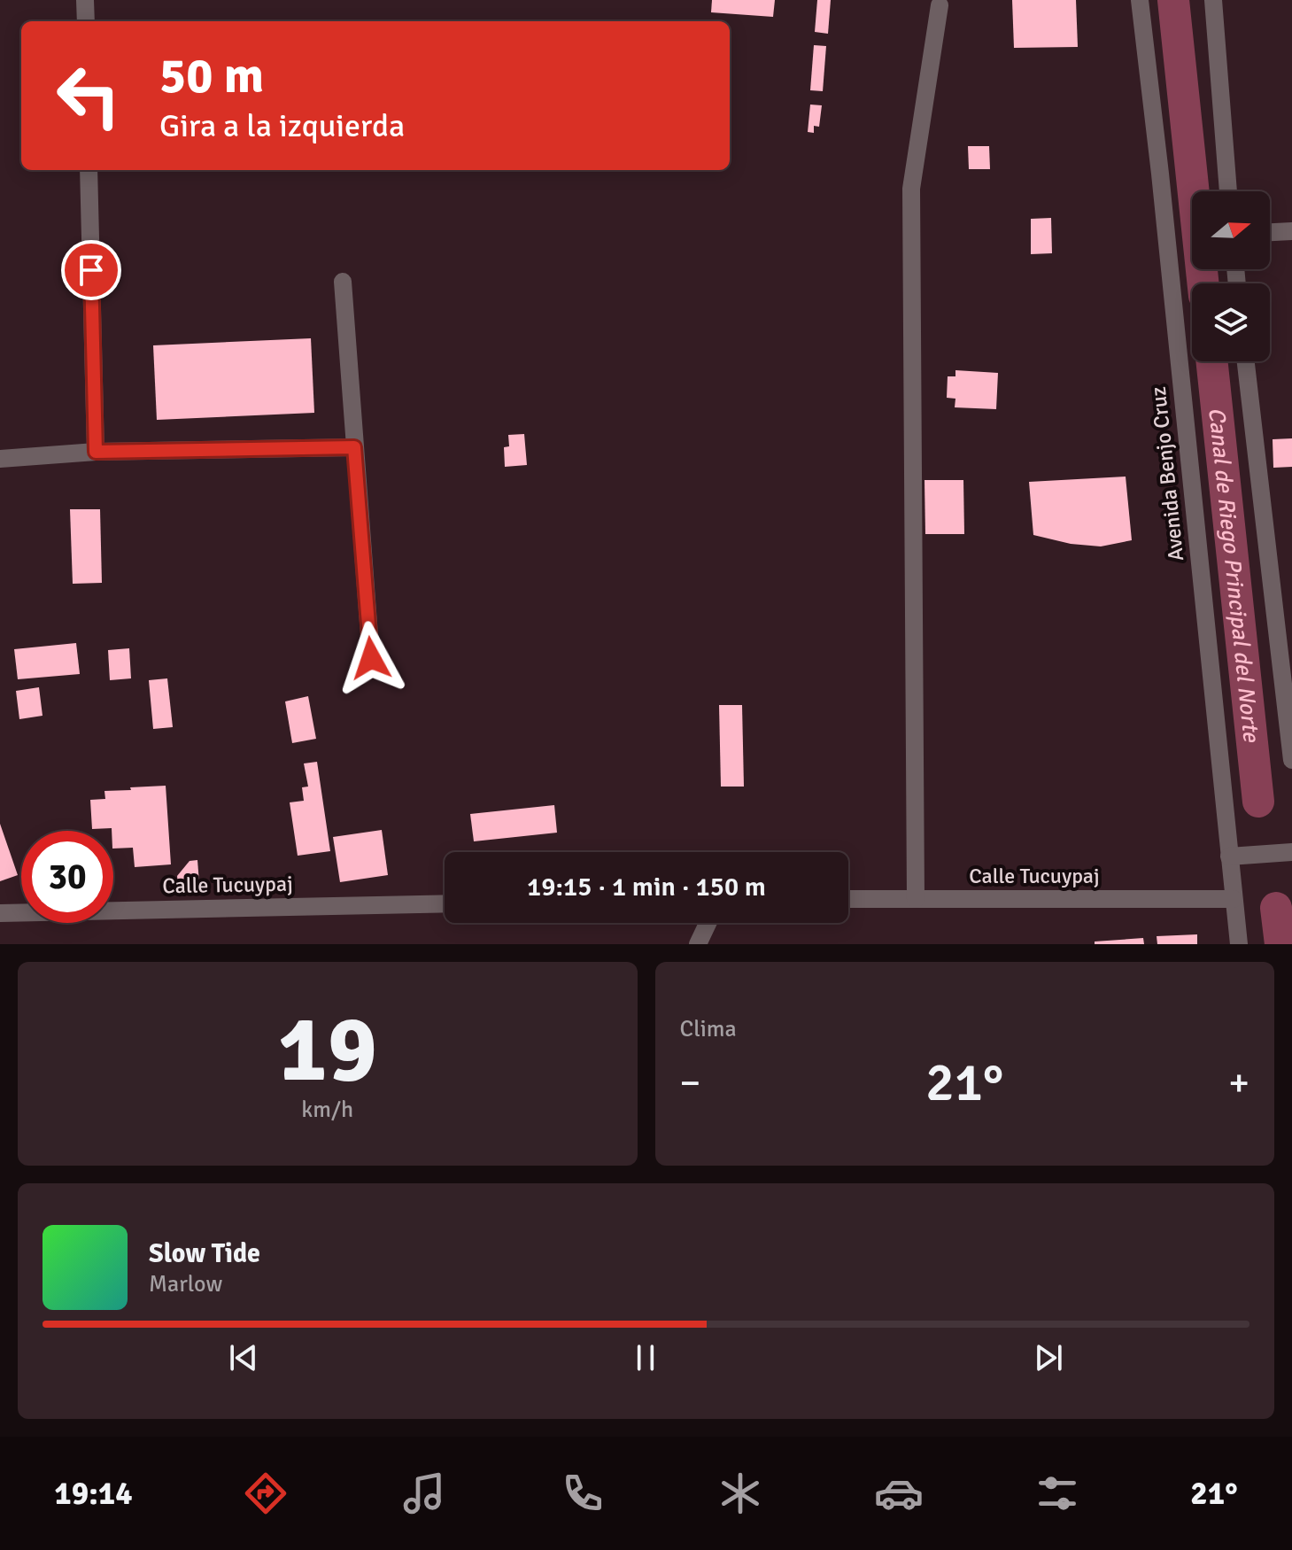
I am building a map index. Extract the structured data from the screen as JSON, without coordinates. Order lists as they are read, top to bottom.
{
  "streets": {
    "street": ["Avenida Benjo Cruz", "Calle Tucuypaj"]
  },
  "crossings": [
    ["Avenida Benjo Cruz", "Calle Tucuypaj"]
  ],
  "water": ["Canal de Riego Principal del Norte"],
  "north": "right",
  "page": {
    "turn": ["50 m", "Gira a la izquierda"],
    "limit": "30",
    "trip": "19:15 · 1 min · 150 m",
    "tile": [
      ["19", "km/h"],
      "Clima"
    ],
    "heat": ["−", "21°", "+"],
    "song": ["Slow Tide", "Marlow"],
    "tabs": ["19:14", "21°"]
  }
}
